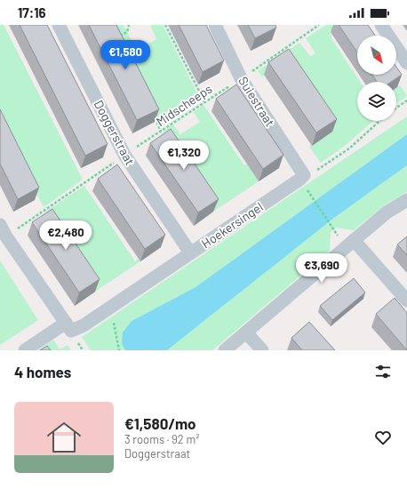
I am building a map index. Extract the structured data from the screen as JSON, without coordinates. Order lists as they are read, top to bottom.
{
  "streets": {
    "street": ["Suiestraat", "Doggerstraat", "Hoekersingel"],
    "path": ["Midscheeps"]
  },
  "crossings": [
    ["Suiestraat", "Midscheeps"],
    ["Suiestraat", "Hoekersingel"],
    ["Midscheeps", "Doggerstraat"],
    ["Doggerstraat", "Hoekersingel"]
  ],
  "north": "bottom right",
  "page": {
    "status": "17:16",
    "price": [
      "€1,580",
      "€1,320",
      "€2,480",
      "€3,690"
    ],
    "heading": "4 homes",
    "list": [
      {
        "name": "€1,580/mo",
        "note": "3 rooms · 92 m² · Doggerstraat"
      }
    ]
  }
}
